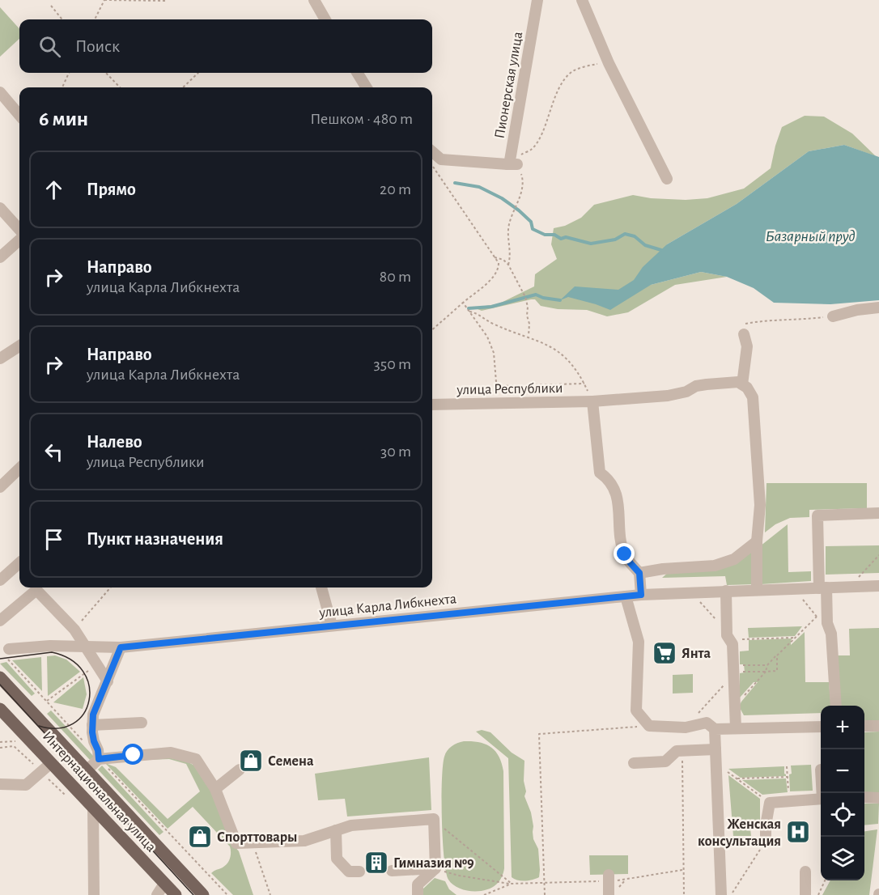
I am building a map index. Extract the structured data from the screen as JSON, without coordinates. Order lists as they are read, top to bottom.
{
  "streets": {
    "main road": ["Интернациональная улица"],
    "street": ["Пионерская улица", "улица Республики", "улица Карла Либкнехта"]
  },
  "water": ["Базарный пруд"],
  "places": {
    "supermarket": ["Янта"],
    "shop": ["Семена", "Спорттовары"],
    "hospital": ["Женская консультация"],
    "building": ["Гимназия №9"]
  },
  "page": {
    "search": "Поиск",
    "heading": ["6 мин", "Пешком · 480 m"],
    "list": [
      ["Прямо", "20 m"],
      ["Направо", "улица Карла Либкнехта", "80 m"],
      ["Направо", "улица Карла Либкнехта", "350 m"],
      ["Налево", "улица Республики", "30 m"],
      "Пункт назначения"
    ],
    "map_buttons": ["+", "−"]
  }
}
